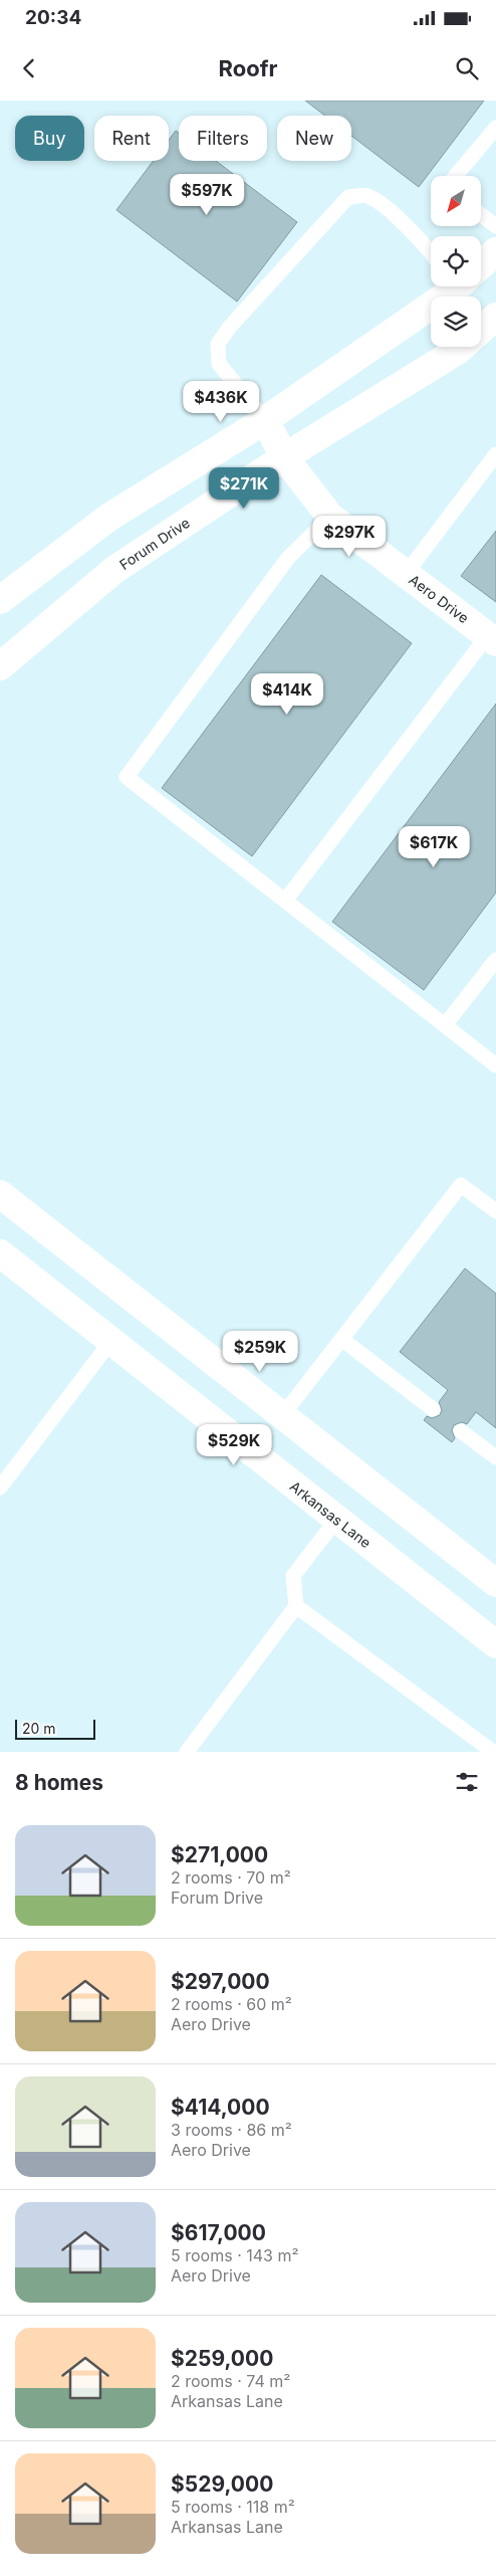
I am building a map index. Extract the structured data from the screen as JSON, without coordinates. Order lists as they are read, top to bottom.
{
  "streets": {
    "street": ["Forum Drive", "Aero Drive", "Arkansas Lane"]
  },
  "crossings": [
    ["Forum Drive", "Aero Drive"]
  ],
  "scale_bar": "20 m",
  "north": "bottom left",
  "page": {
    "status": "20:34",
    "header": "Roofr",
    "chip": [
      "Buy",
      "Rent",
      "Filters",
      "New"
    ],
    "price": [
      "$597K",
      "$436K",
      "$271K",
      "$297K",
      "$414K",
      "$617K",
      "$259K",
      "$529K"
    ],
    "scale": "20 m",
    "heading": "8 homes",
    "list": [
      {
        "name": "$271,000",
        "note": "2 rooms · 70 m² · Forum Drive"
      },
      {
        "name": "$297,000",
        "note": "2 rooms · 60 m² · Aero Drive"
      },
      {
        "name": "$414,000",
        "note": "3 rooms · 86 m² · Aero Drive"
      },
      {
        "name": "$617,000",
        "note": "5 rooms · 143 m² · Aero Drive"
      },
      {
        "name": "$259,000",
        "note": "2 rooms · 74 m² · Arkansas Lane"
      },
      {
        "name": "$529,000",
        "note": "5 rooms · 118 m² · Arkansas Lane"
      }
    ]
  }
}
